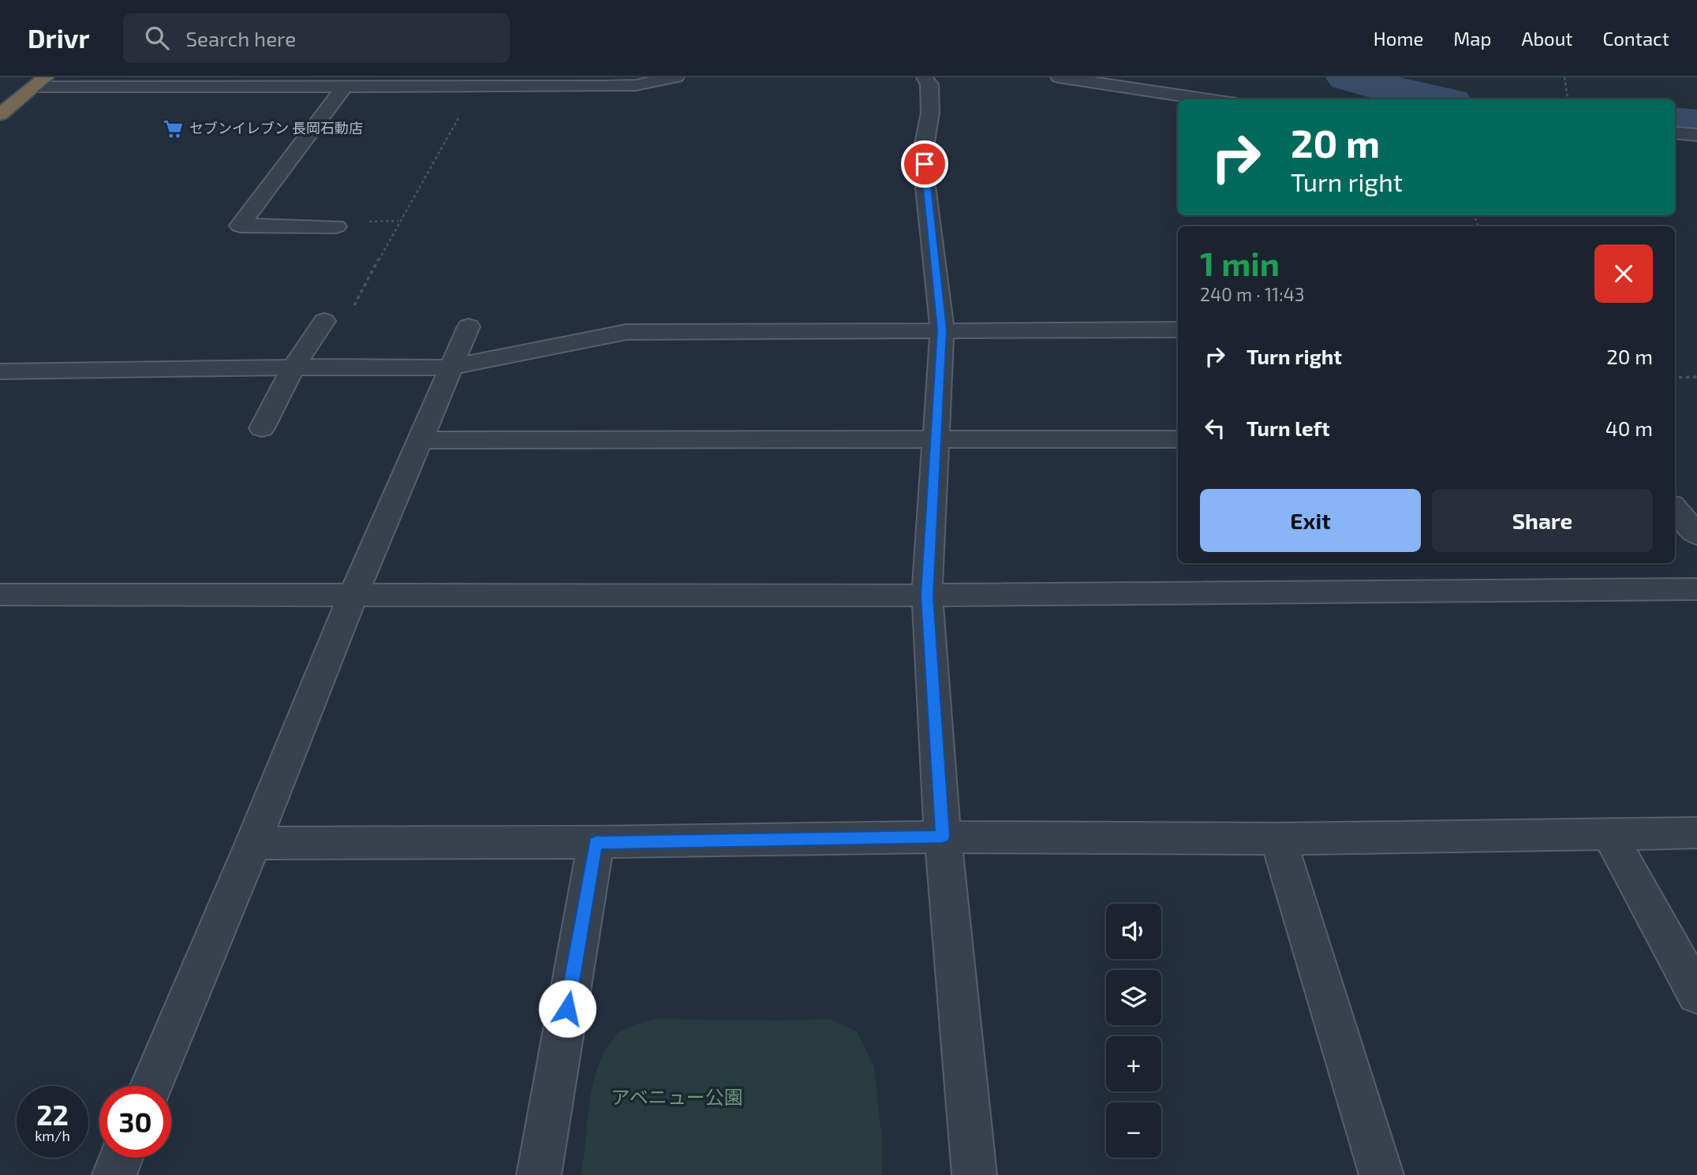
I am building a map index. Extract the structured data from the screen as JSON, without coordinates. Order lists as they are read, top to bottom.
{
  "parks": ["アベニュー公園"],
  "places": {
    "supermarket": ["セブンイレブン 長岡石動店"]
  },
  "page": {
    "header": "Drivr",
    "search": "Search here",
    "nav": [
      "Home",
      "Map",
      "About",
      "Contact"
    ],
    "turn": ["20 m", "Turn right"],
    "heading": ["1 min", "240 m · 11:43"],
    "list": [
      {
        "name": "Turn right",
        "value": "20 m"
      },
      {
        "name": "Turn left",
        "value": "40 m"
      }
    ],
    "buttons": ["Exit", "Share"],
    "map_buttons": ["+", "−"],
    "speed": "22 km/h",
    "limit": "30"
  }
}
